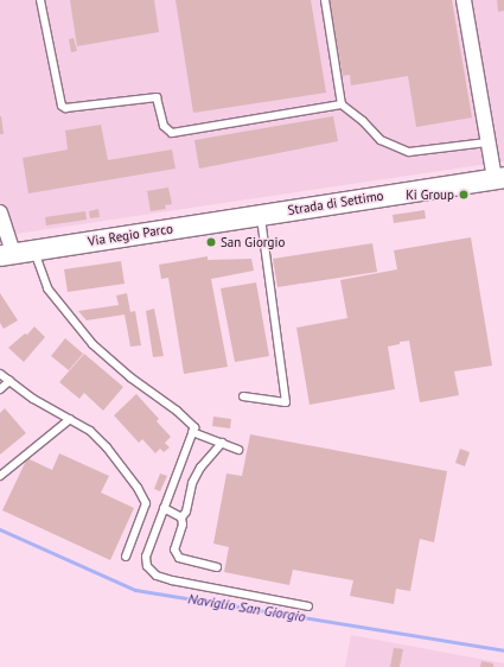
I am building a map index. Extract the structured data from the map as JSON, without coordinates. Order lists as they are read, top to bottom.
{
  "streets": {
    "street": ["Strada di Settimo", "Via Regio Parco"]
  },
  "crossings": [
    ["Strada di Settimo", "Via Regio Parco"]
  ],
  "water": ["Naviglio San Giorgio"],
  "places": ["Ki Group", "San Giorgio"]
}
